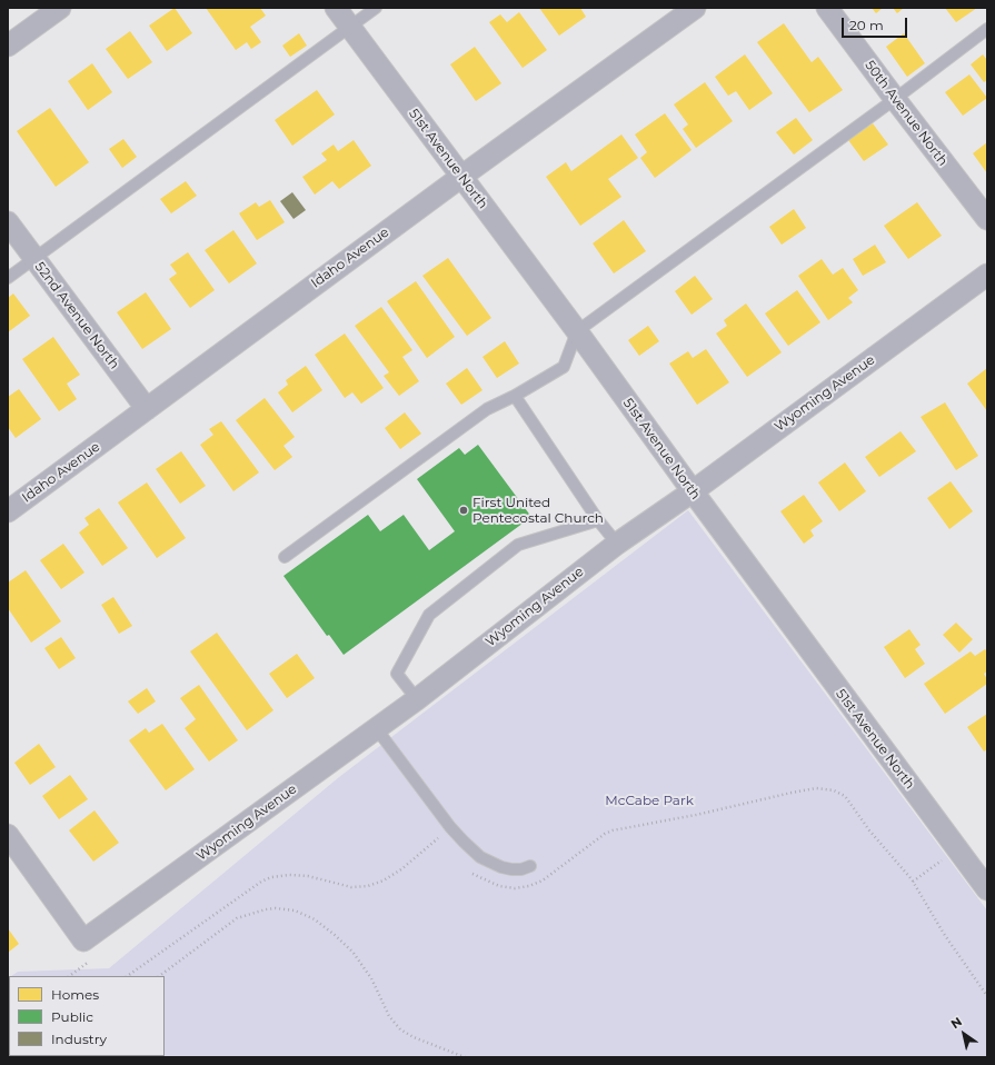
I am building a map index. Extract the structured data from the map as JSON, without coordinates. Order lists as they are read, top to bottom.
{
  "streets": {
    "street": [
      "50th Avenue North",
      "51st Avenue North",
      "Idaho Avenue",
      "52nd Avenue North",
      "Wyoming Avenue"
    ]
  },
  "crossings": [
    ["51st Avenue North", "Idaho Avenue"],
    ["51st Avenue North", "Wyoming Avenue"],
    ["Idaho Avenue", "52nd Avenue North"]
  ],
  "parks": ["McCabe Park"],
  "places": ["First United Pentecostal Church"],
  "legend": ["Homes", "Public", "Industry"],
  "scale_bar": "20 m",
  "north": "top left"
}
